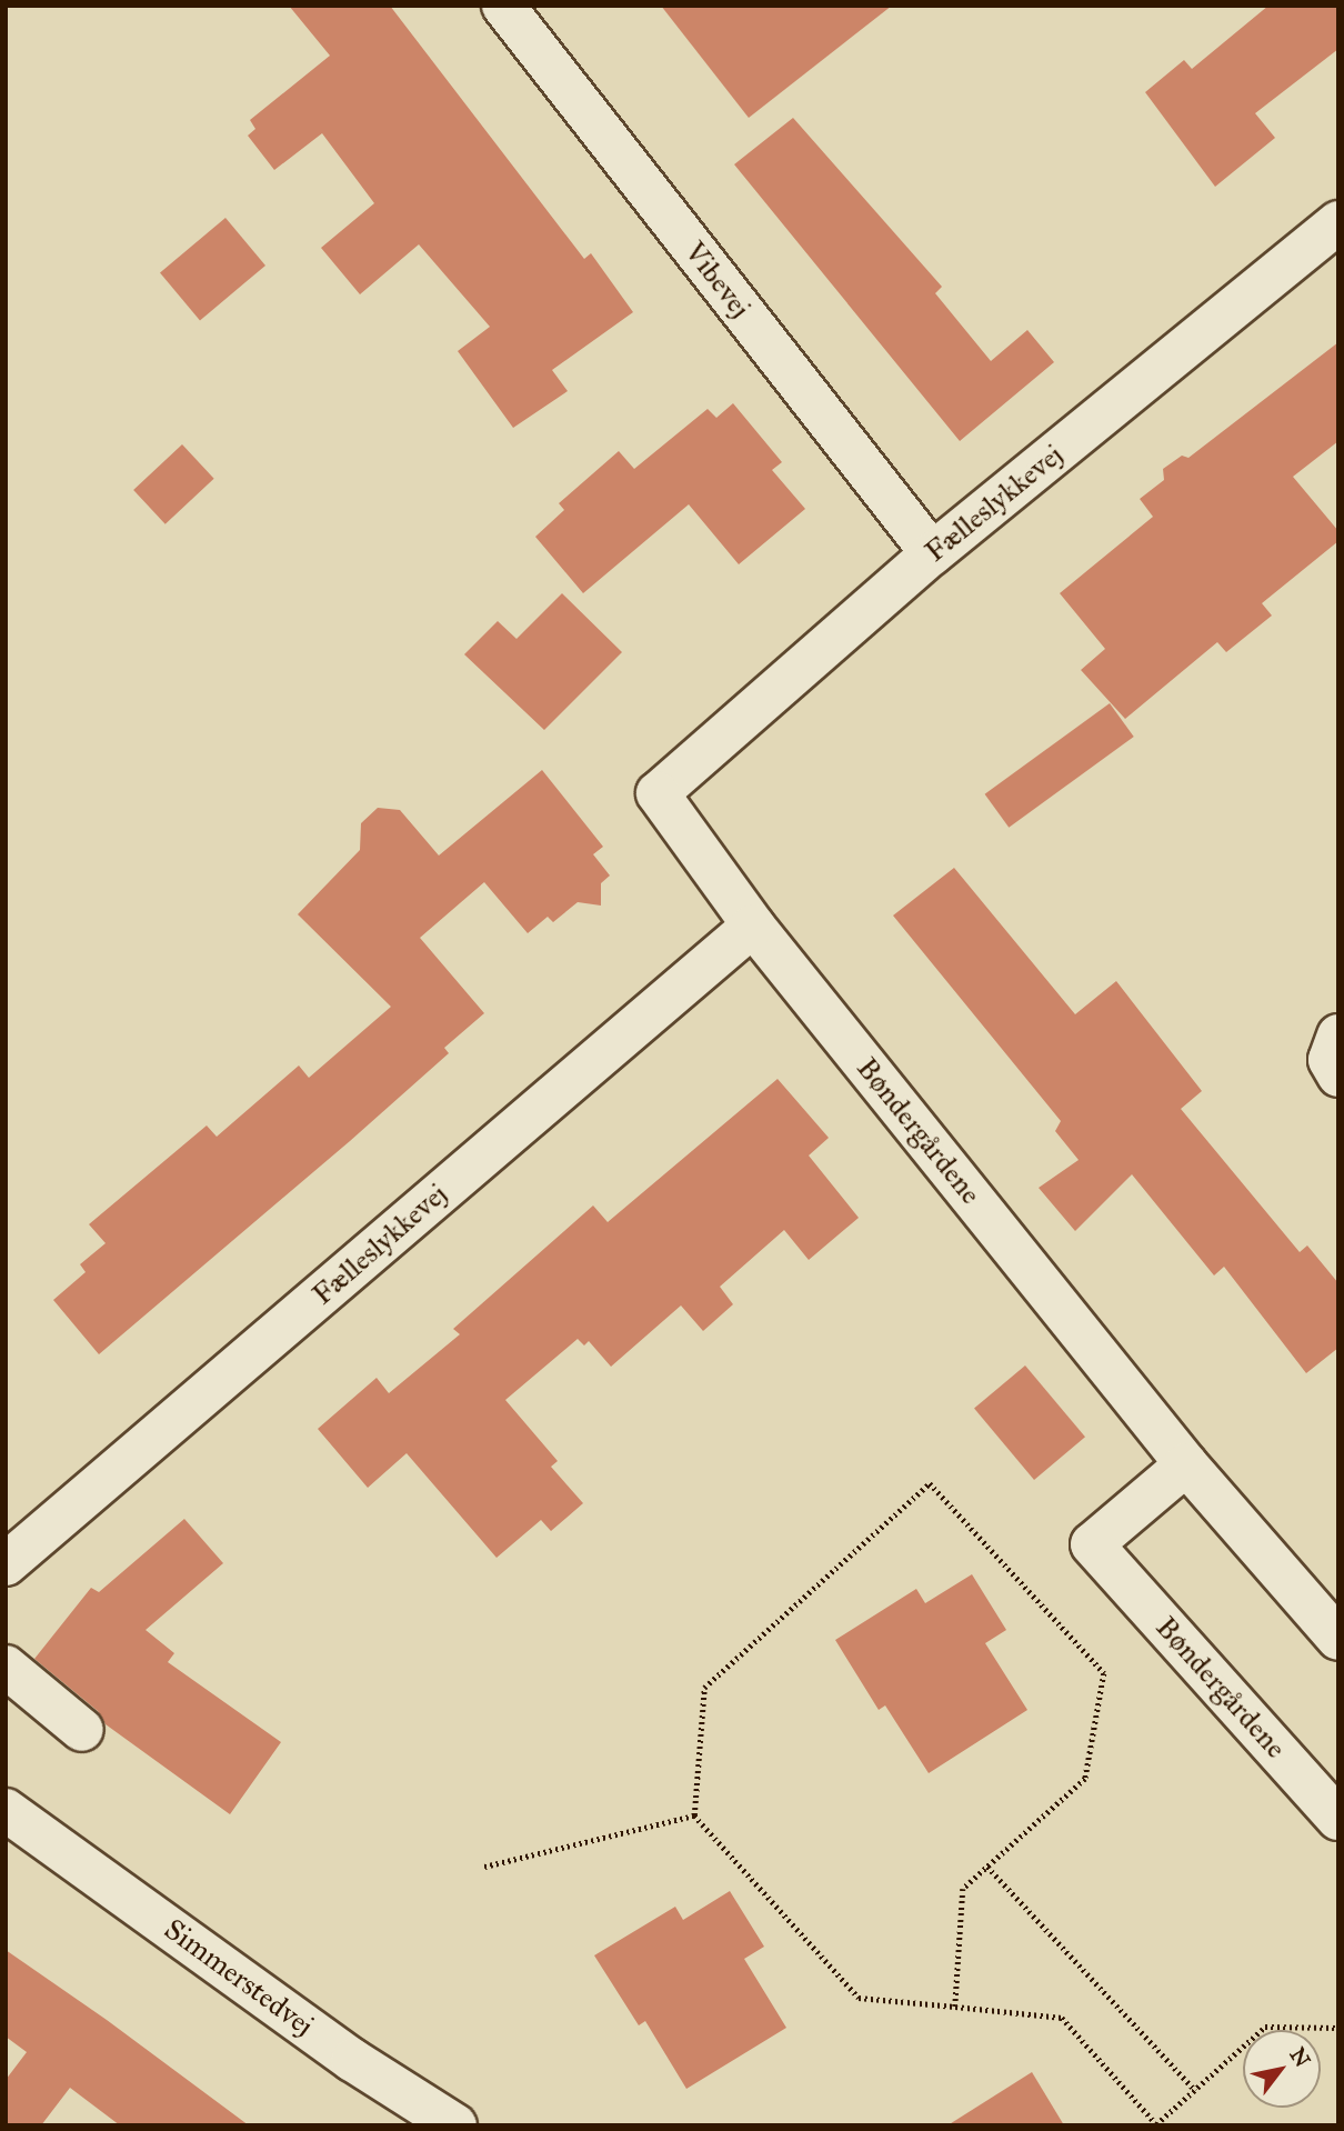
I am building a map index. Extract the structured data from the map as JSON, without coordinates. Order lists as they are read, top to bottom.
{
  "streets": {
    "street": [
      "Vibevej",
      "Fælleslykkevej",
      "Bøndergårdene",
      "Simmerstedvej"
    ]
  },
  "crossings": [
    ["Vibevej", "Fælleslykkevej"],
    ["Fælleslykkevej", "Bøndergårdene"]
  ],
  "north": "top right"
}
